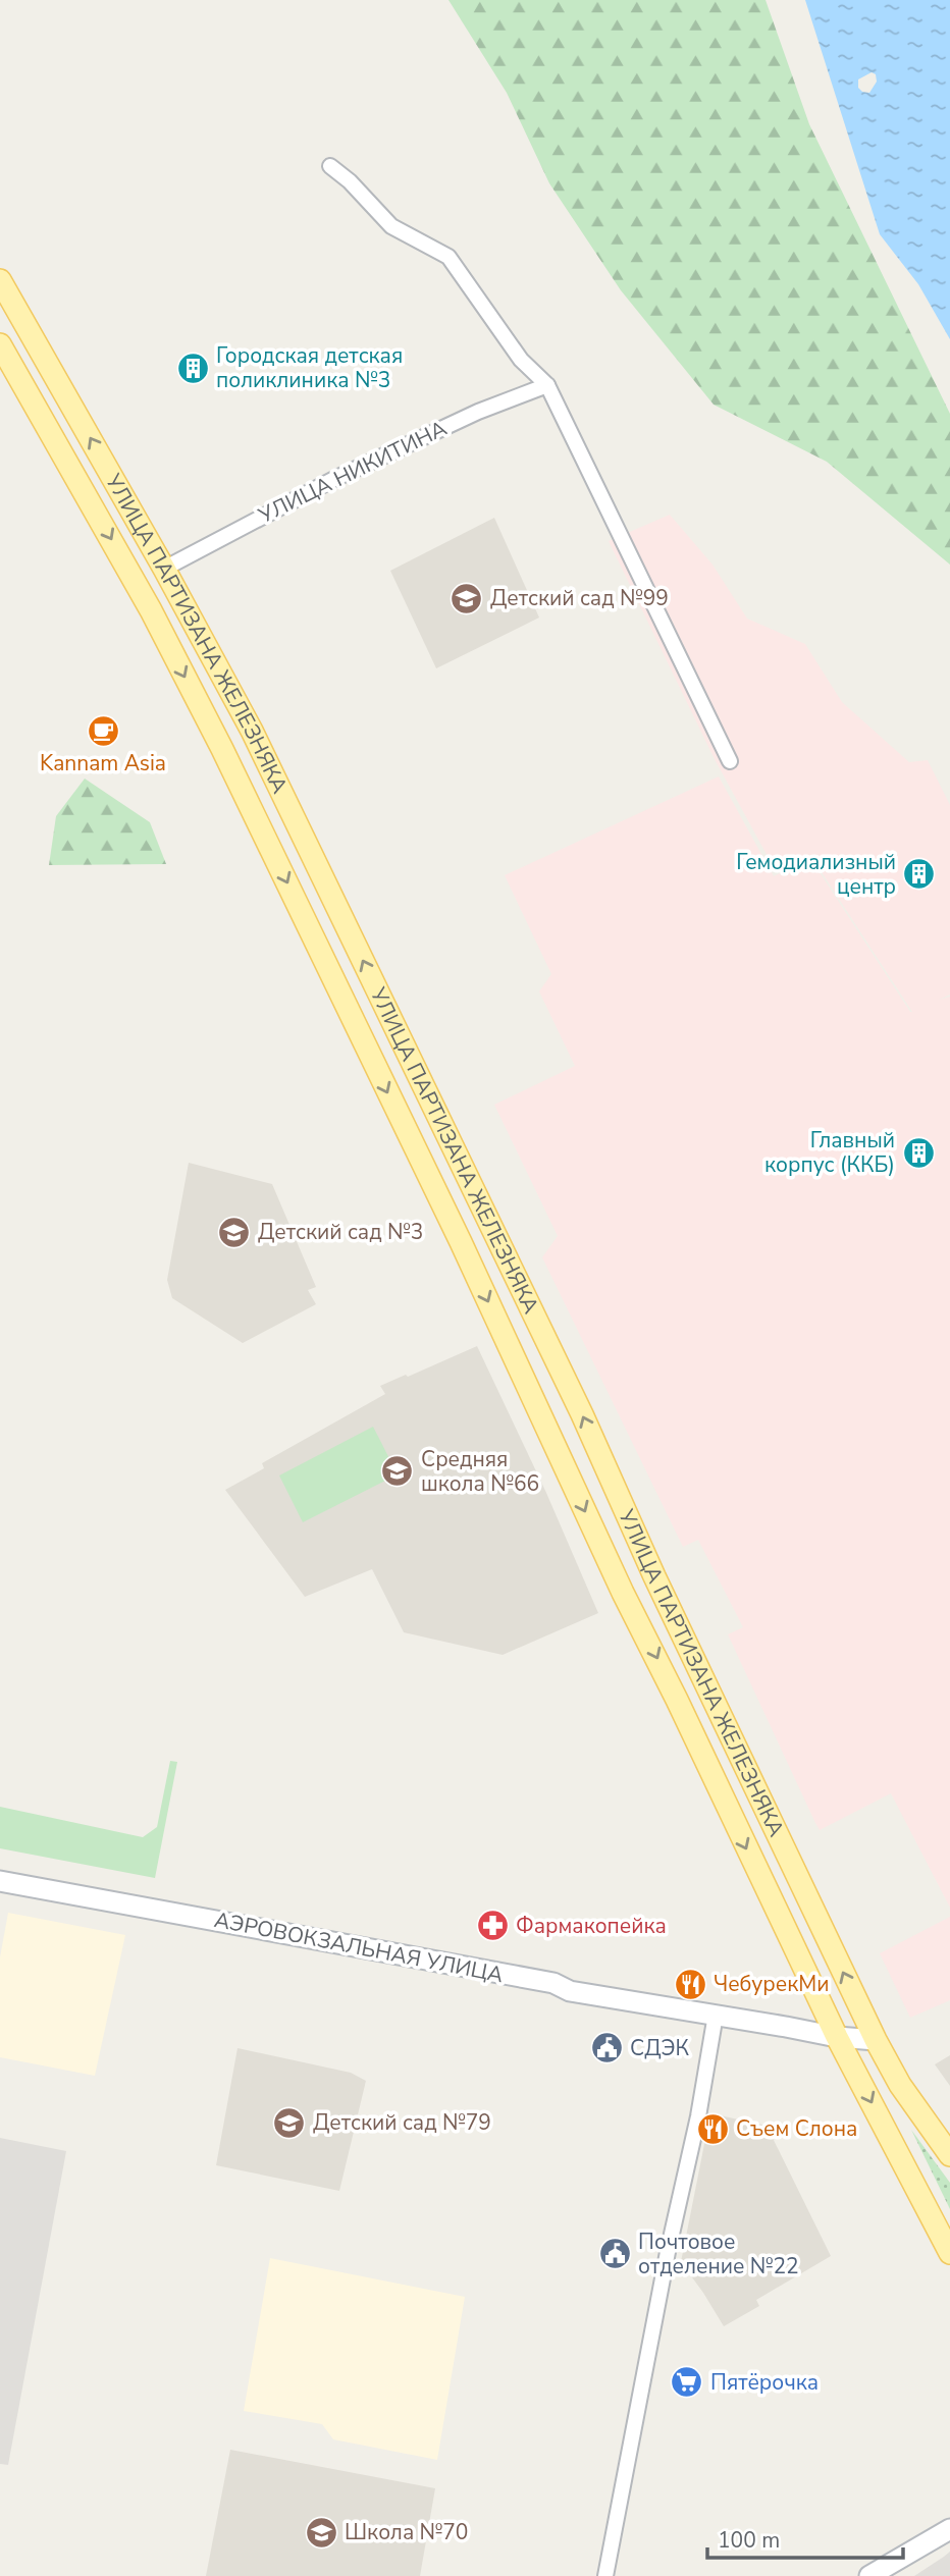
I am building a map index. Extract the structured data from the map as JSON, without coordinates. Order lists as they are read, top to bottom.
{
  "streets": {
    "main road": ["УЛИЦА ПАРТИЗАНА ЖЕЛЕЗНЯКА"],
    "street": ["УЛИЦА НИКИТИНА", "АЭРОВОКЗАЛЬНАЯ УЛИЦА"]
  },
  "crossings": [
    ["УЛИЦА НИКИТИНА", "УЛИЦА ПАРТИЗАНА ЖЕЛЕЗНЯКА"],
    ["УЛИЦА ПАРТИЗАНА ЖЕЛЕЗНЯКА", "АЭРОВОКЗАЛЬНАЯ УЛИЦА"]
  ],
  "places": {
    "building": ["Городская детская поликлиника №3", "Гемодиализный центр", "Главный корпус (ККБ)"],
    "school or university": [
      "Детский сад №99",
      "Детский сад №3",
      "Средняя школа №66",
      "Детский сад №79",
      "Школа №70"
    ],
    "cafe": ["Kannam Asia"],
    "pharmacy": ["Фармакопейка"],
    "restaurant": ["ЧебурекМи", "Съем Слона"],
    "public building": ["СДЭК", "Почтовое отделение №22"],
    "supermarket": ["Пятёрочка"]
  },
  "scale_bar": "100 m"
}
